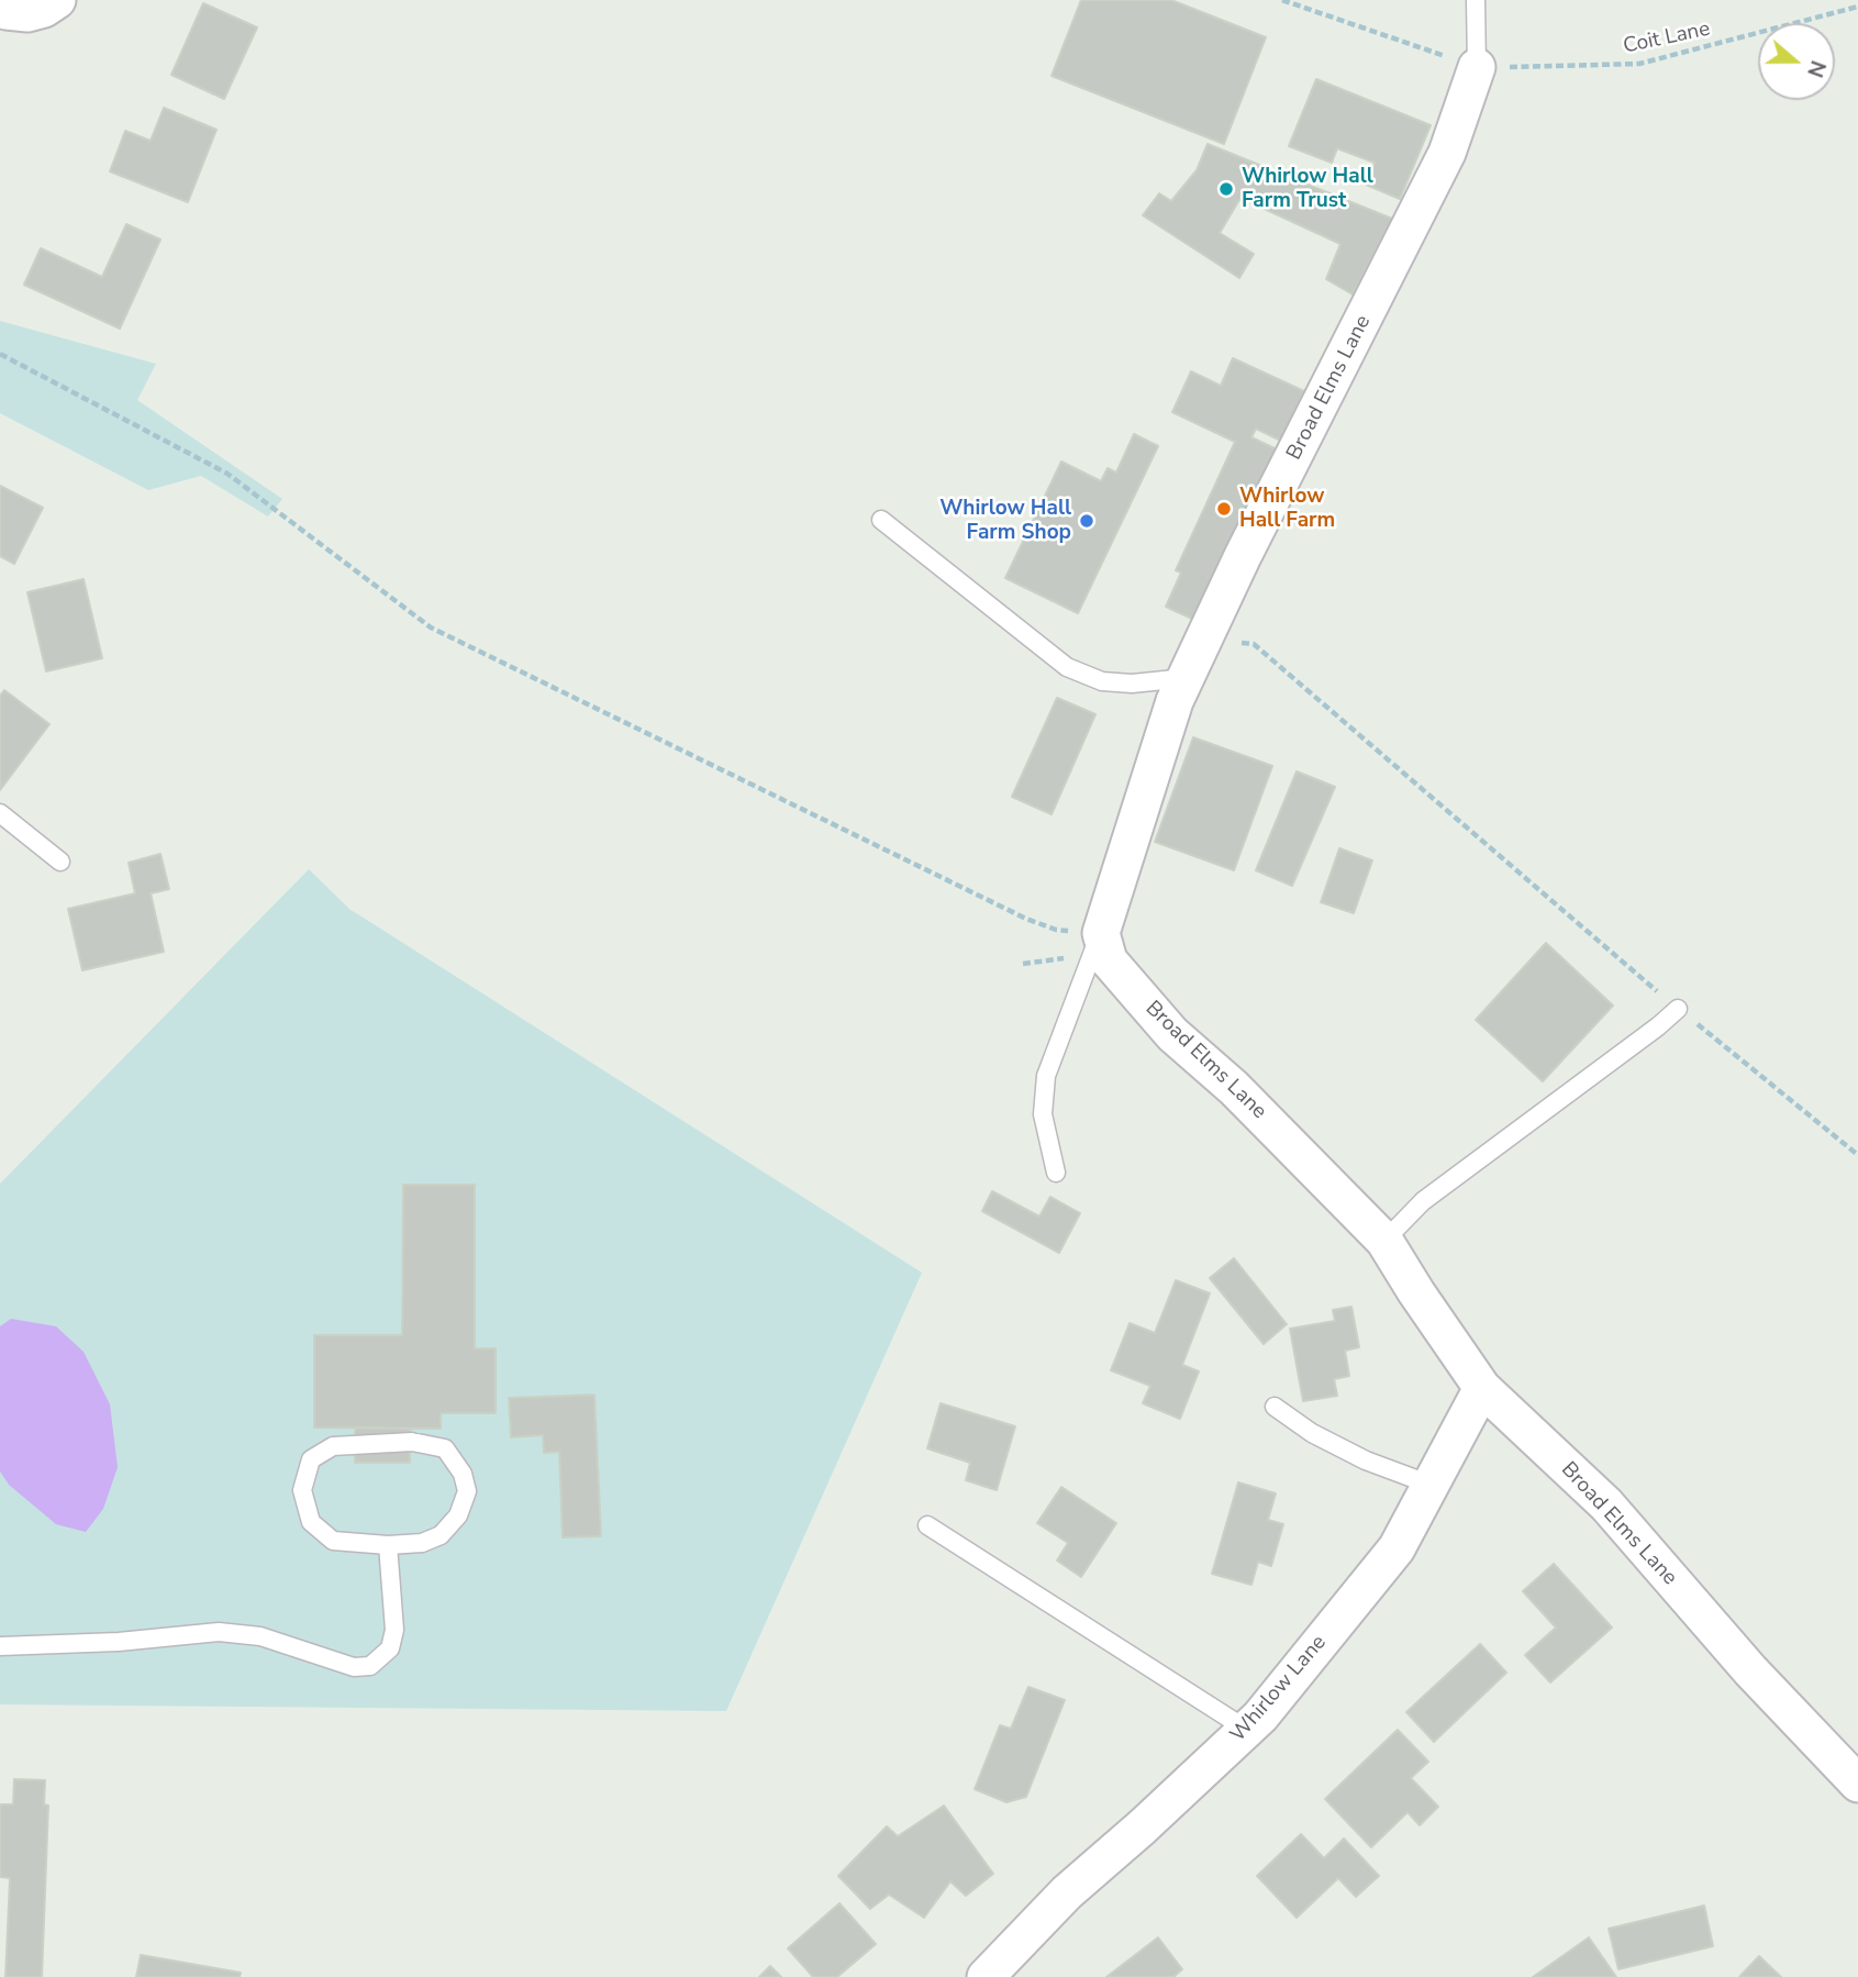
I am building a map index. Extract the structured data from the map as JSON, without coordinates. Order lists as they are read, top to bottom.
{
  "streets": {
    "street": ["Broad Elms Lane", "Whirlow Lane"],
    "path": ["Coit Lane"]
  },
  "crossings": [
    ["Coit Lane", "Broad Elms Lane"],
    ["Broad Elms Lane", "Whirlow Lane"]
  ],
  "places": ["Whirlow Hall Farm Trust", "Whirlow Hall Farm", "Whirlow Hall Farm Shop"],
  "north": "right"
}
